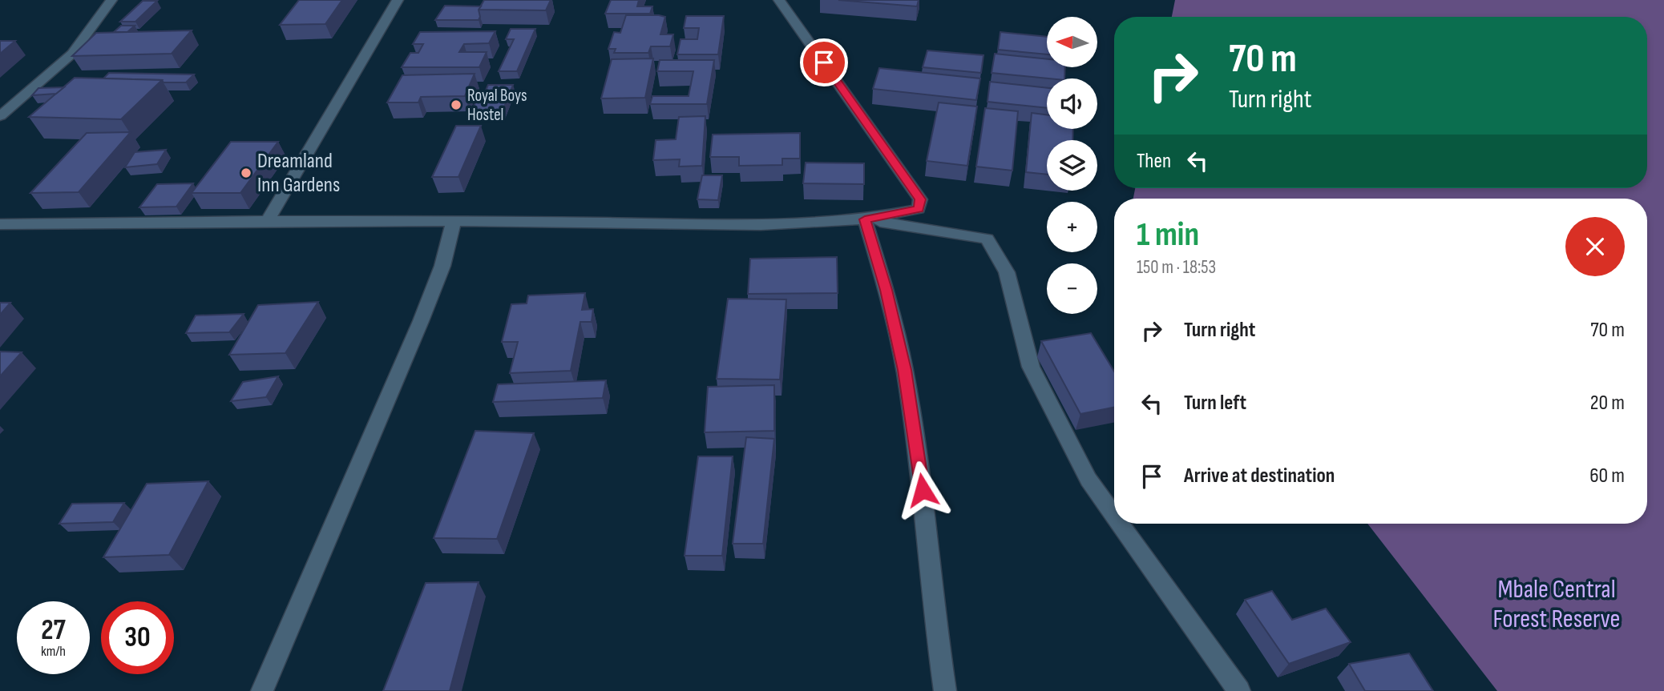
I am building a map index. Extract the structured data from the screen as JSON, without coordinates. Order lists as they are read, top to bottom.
{
  "parks": ["Mbale Central Forest Reserve"],
  "places": ["Royal Boys Hostel", "Dreamland Inn Gardens"],
  "north": "left",
  "page": {
    "map_buttons": ["+", "−"],
    "turn": ["70 m", "Turn right"],
    "then": "Then",
    "heading": ["1 min", "150 m · 18:53"],
    "list": [
      {
        "name": "Turn right",
        "value": "70 m"
      },
      {
        "name": "Turn left",
        "value": "20 m"
      },
      {
        "name": "Arrive at destination",
        "value": "60 m"
      }
    ],
    "speed": "27 km/h",
    "limit": "30"
  }
}
